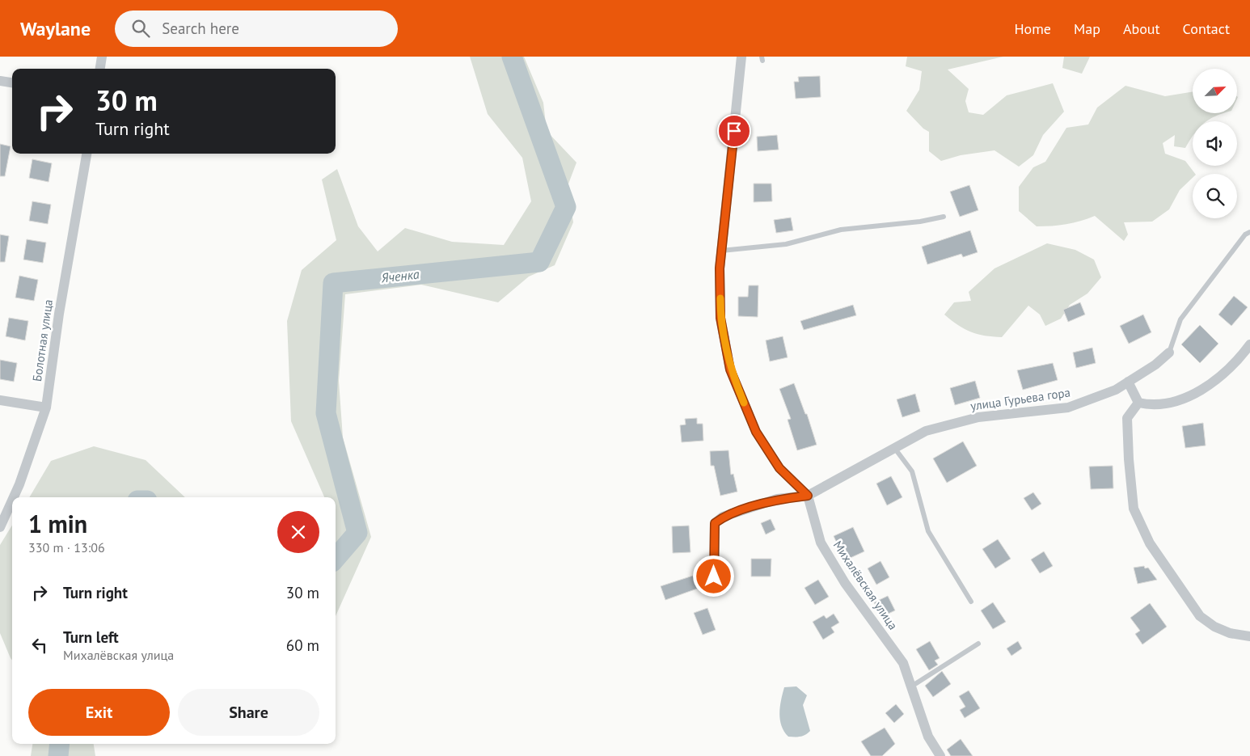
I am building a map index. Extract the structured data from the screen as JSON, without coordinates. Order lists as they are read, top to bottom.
{
  "streets": {
    "street": ["Болотная улица", "улица Гурьева гора", "Михалёвская улица"]
  },
  "crossings": [
    ["улица Гурьева гора", "Михалёвская улица"]
  ],
  "water": ["Яченка"],
  "north": "top right",
  "page": {
    "header": "Waylane",
    "search": "Search here",
    "nav": [
      "Home",
      "Map",
      "About",
      "Contact"
    ],
    "turn": ["30 m", "Turn right"],
    "heading": ["1 min", "330 m · 13:06"],
    "list": [
      {
        "name": "Turn right",
        "value": "30 m"
      },
      {
        "name": "Turn left",
        "note": "Михалёвская улица",
        "value": "60 m"
      }
    ],
    "buttons": ["Exit", "Share"]
  }
}
